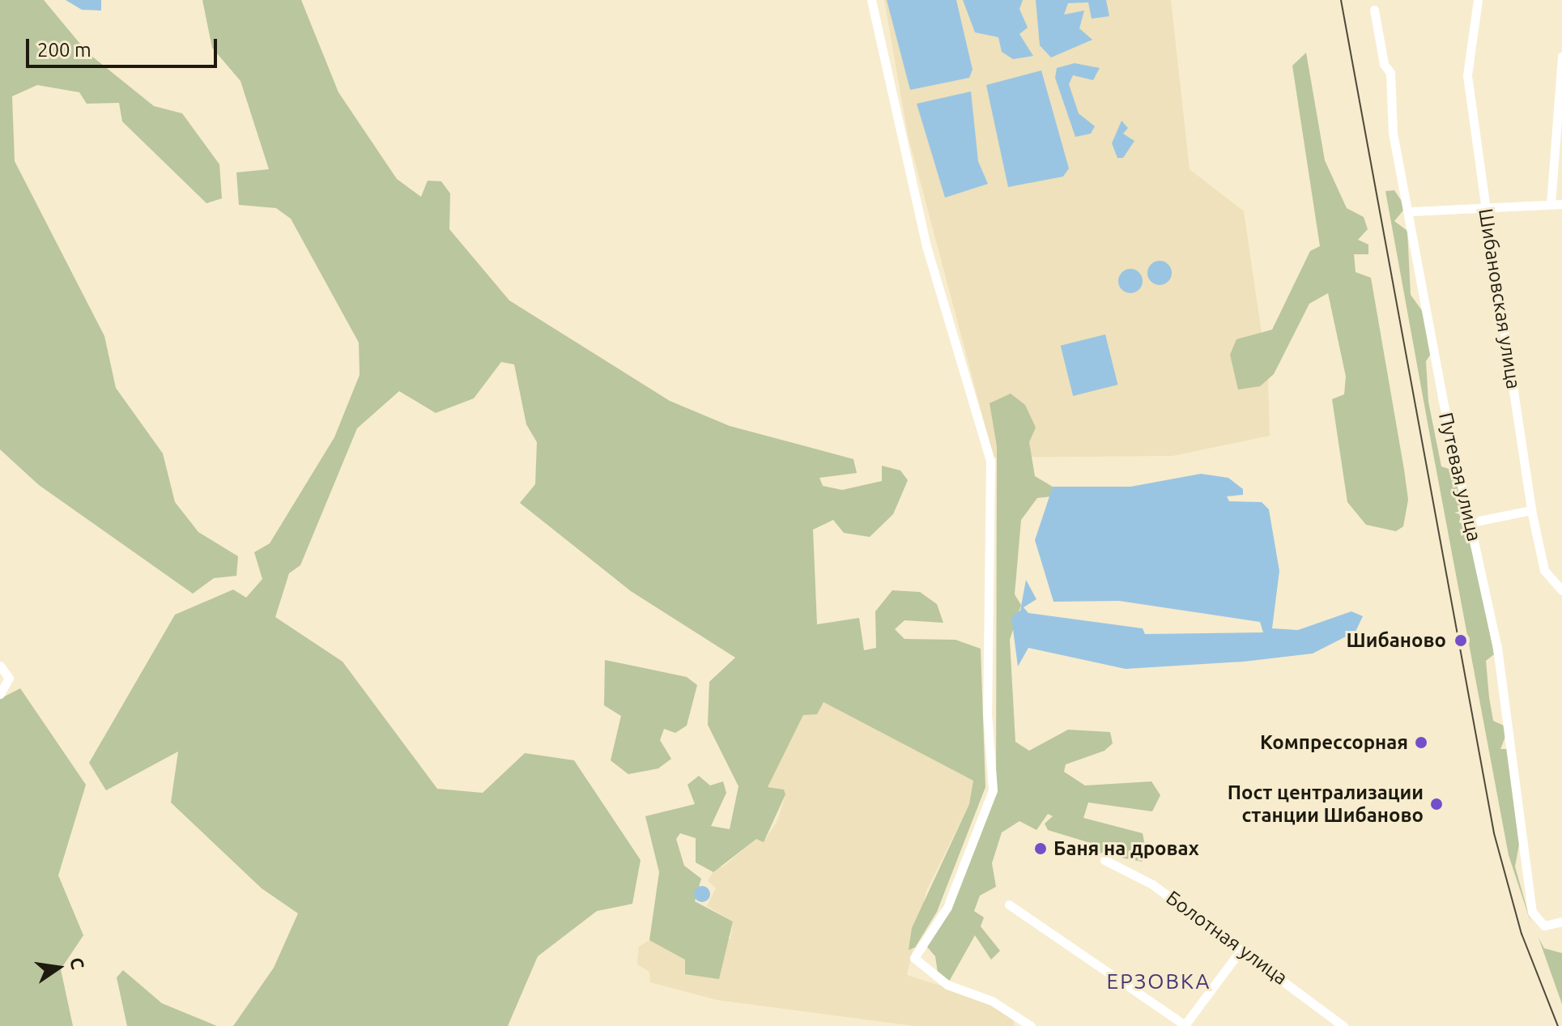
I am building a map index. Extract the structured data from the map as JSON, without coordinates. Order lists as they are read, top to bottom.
{
  "streets": {
    "street": ["Шибановская улица", "Путевая улица", "Болотная улица"]
  },
  "districts": ["ЕРЗОВКА"],
  "places": [
    "Шибаново",
    "Компрессорная",
    "Пост централизации станции Шибаново",
    "Баня на дровах"
  ],
  "scale_bar": "200 m",
  "north": "right"
}
